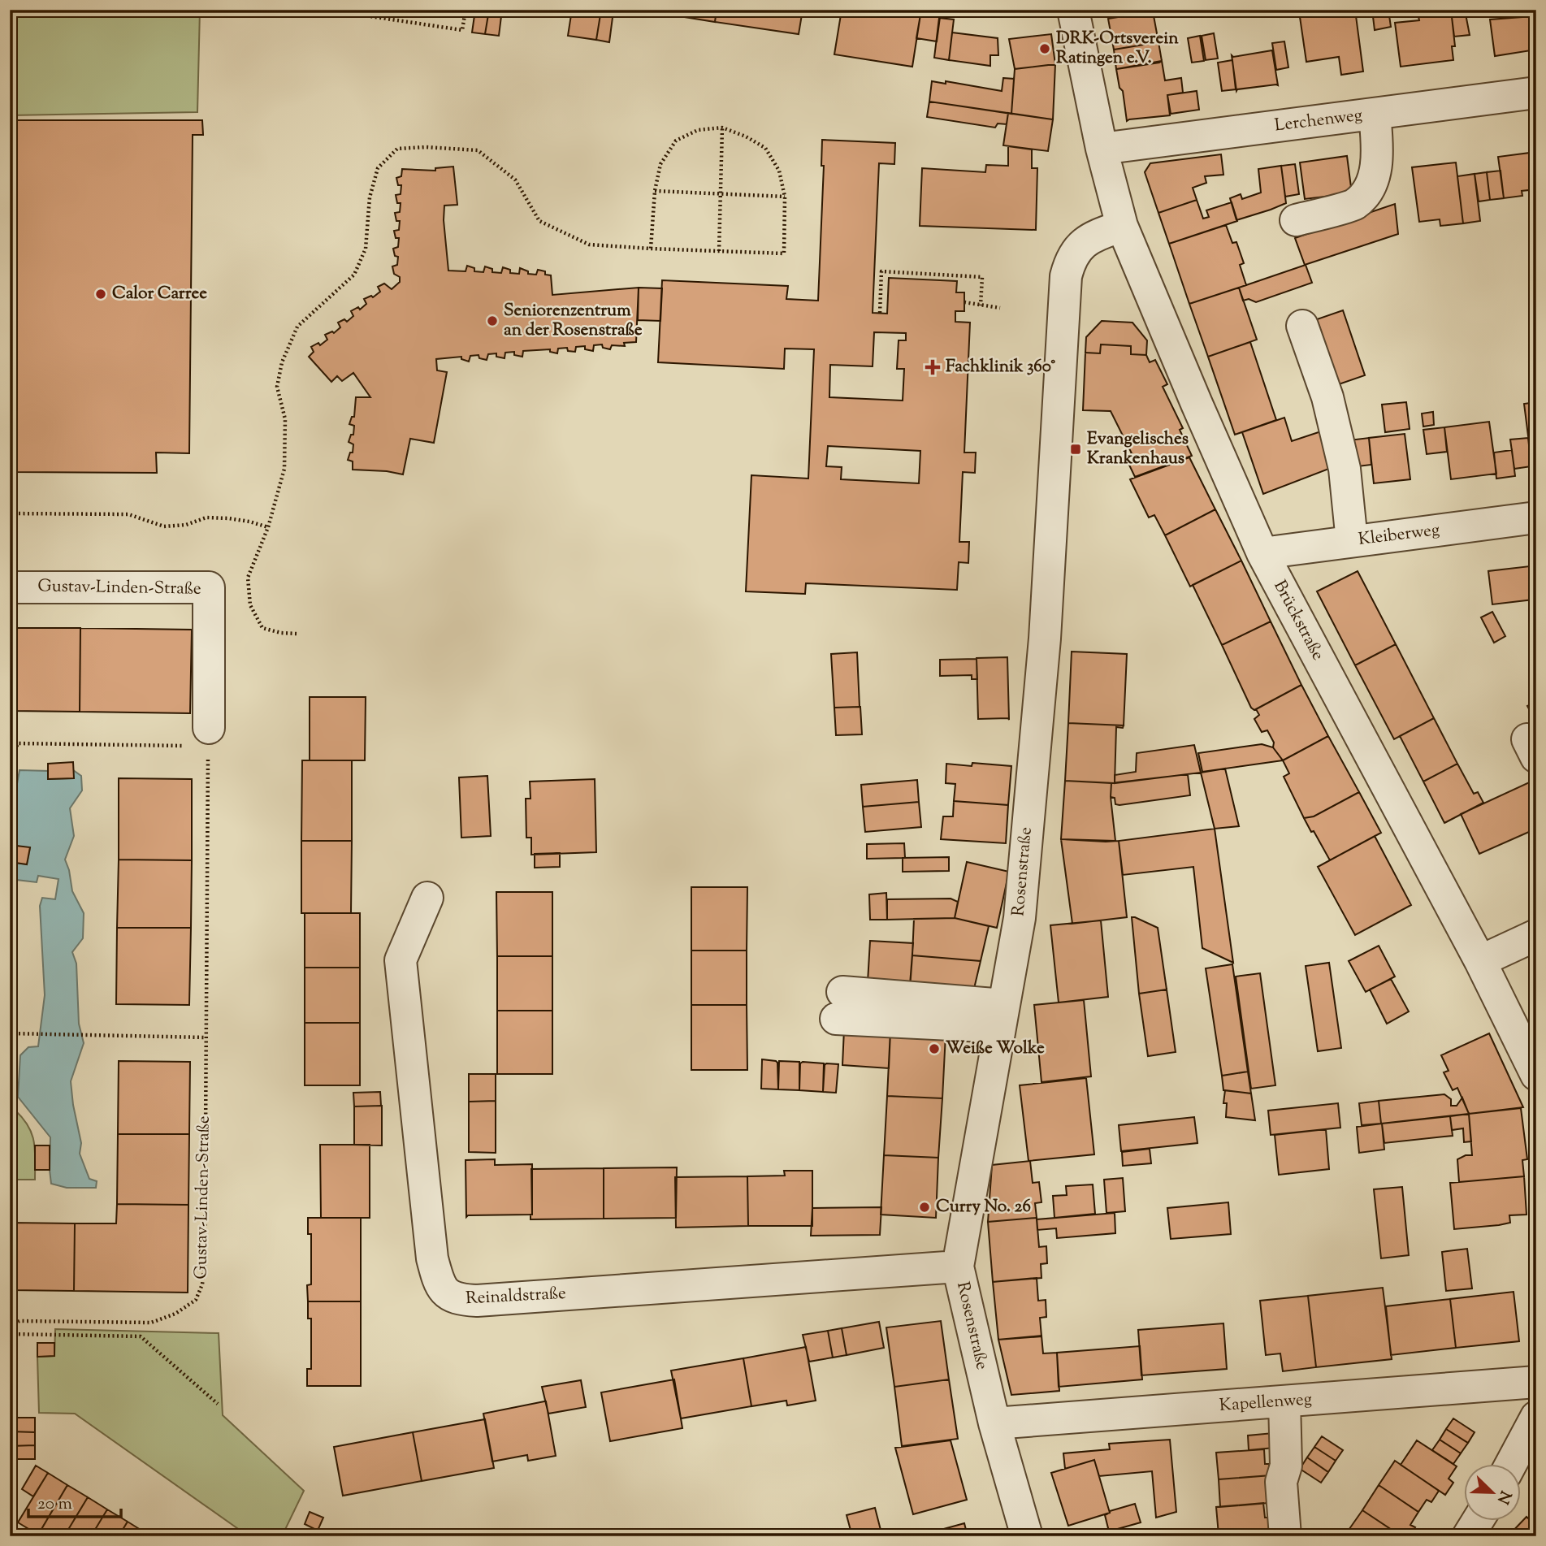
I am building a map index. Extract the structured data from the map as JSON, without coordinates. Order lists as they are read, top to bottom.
{
  "streets": {
    "street": [
      "Lerchenweg",
      "Kleiberweg",
      "Gustav-Linden-Straße",
      "Brückstraße",
      "Rosenstraße",
      "Reinaldstraße",
      "Kapellenweg"
    ]
  },
  "crossings": [
    ["Lerchenweg", "Brückstraße"],
    ["Kleiberweg", "Brückstraße"],
    ["Brückstraße", "Rosenstraße"],
    ["Rosenstraße", "Reinaldstraße"],
    ["Rosenstraße", "Kapellenweg"]
  ],
  "places": {
    "other": [
      "DRK-Ortsverein Ratingen e.V.",
      "Calor Carree",
      "Seniorenzentrum an der Rosenstraße",
      "Weiße Wolke",
      "Curry No. 26"
    ],
    "health": ["Fachklinik 360°"],
    "transit": ["Evangelisches Krankenhaus"]
  },
  "scale_bar": "20 m",
  "north": "bottom right"
}
